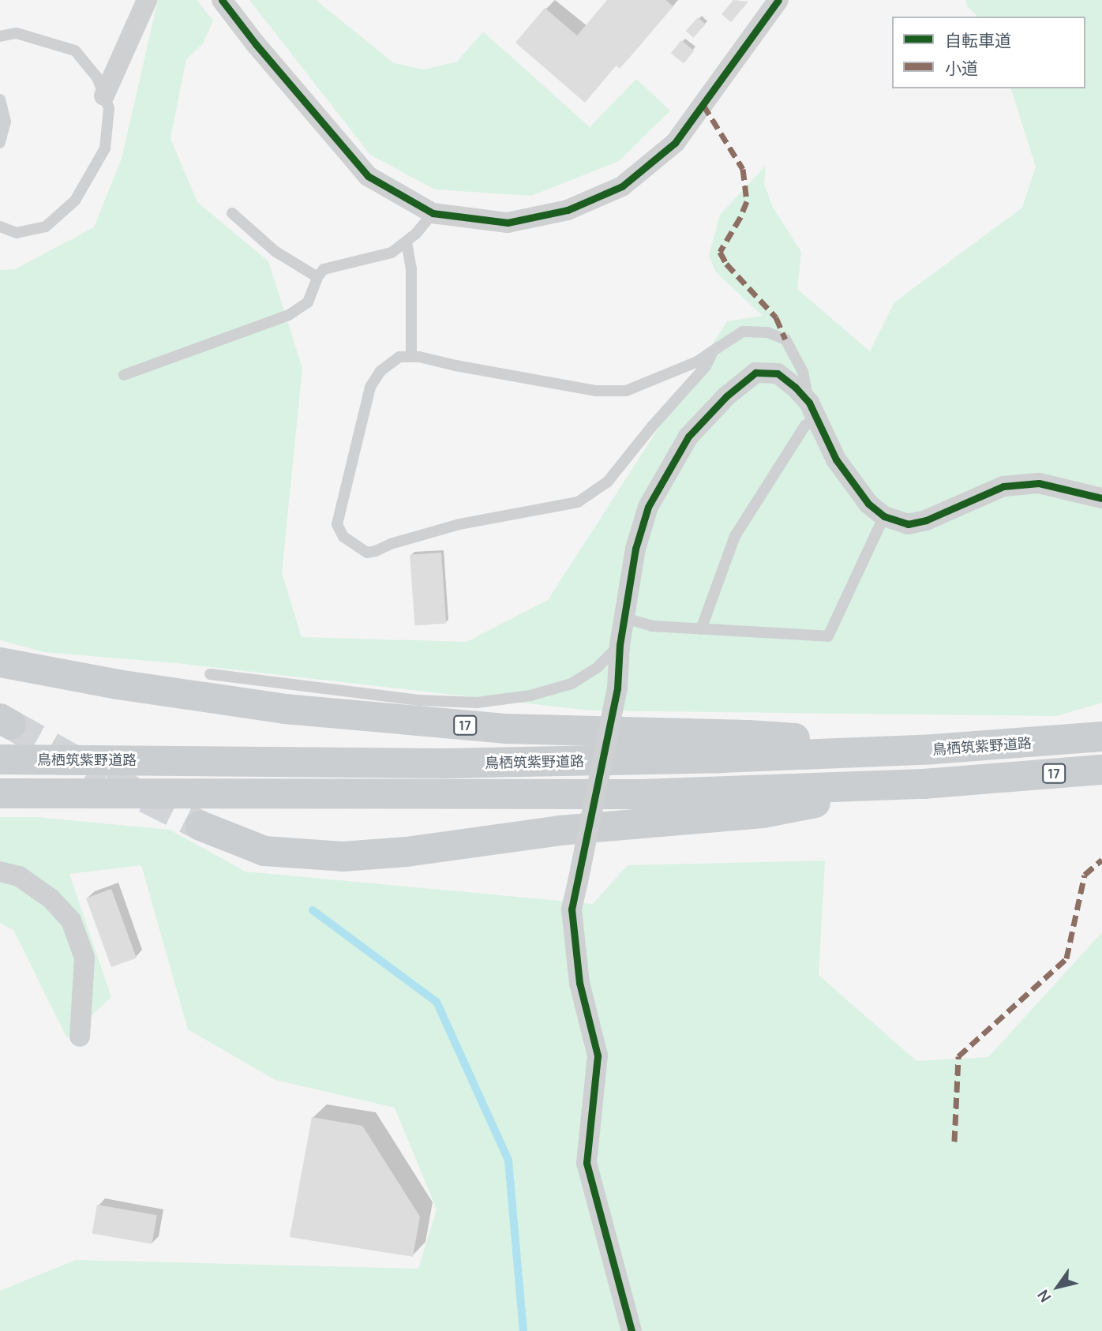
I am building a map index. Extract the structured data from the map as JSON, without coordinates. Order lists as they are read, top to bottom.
{
  "streets": {
    "main road": ["17", "鳥栖筑紫野道路"]
  },
  "crossings": [
    ["17", "鳥栖筑紫野道路"]
  ],
  "legend": ["自転車道", "小道"],
  "north": "bottom left"
}
